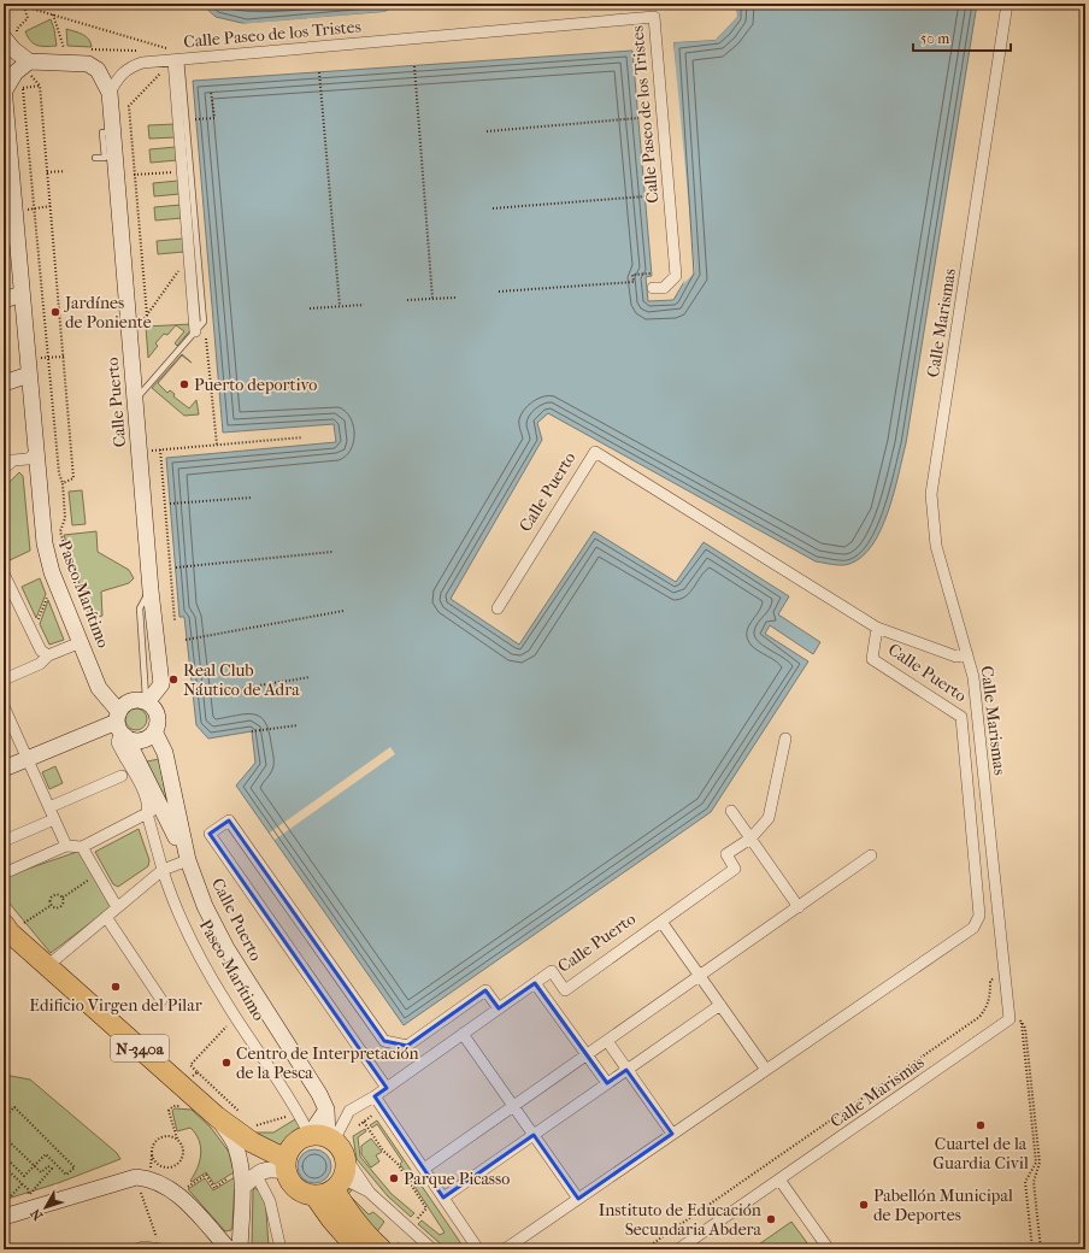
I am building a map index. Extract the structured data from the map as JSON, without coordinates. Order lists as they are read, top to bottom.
{
  "streets": {
    "highway": ["N-340a"],
    "street": [
      "Calle Paseo de los Tristes",
      "Calle Marismas",
      "Calle Puerto",
      "Paseo Marítimo"
    ]
  },
  "crossings": [
    ["Calle Paseo de los Tristes", "Calle Puerto"],
    ["Calle Puerto", "Paseo Marítimo"],
    ["Calle Puerto", "N-340a"],
    ["Paseo Marítimo", "N-340a"]
  ],
  "places": [
    "Jardínes de Poniente",
    "Puerto deportivo",
    "Real Club Náutico de Adra",
    "Edificio Virgen del Pilar",
    "Centro de Interpretación de la Pesca",
    "Cuartel de la Guardia Civil",
    "Parque Picasso",
    "Pabellón Municipal de Deportes",
    "Instituto de Educación Secundaria Abdera"
  ],
  "scale_bar": "50 m",
  "north": "bottom left"
}
